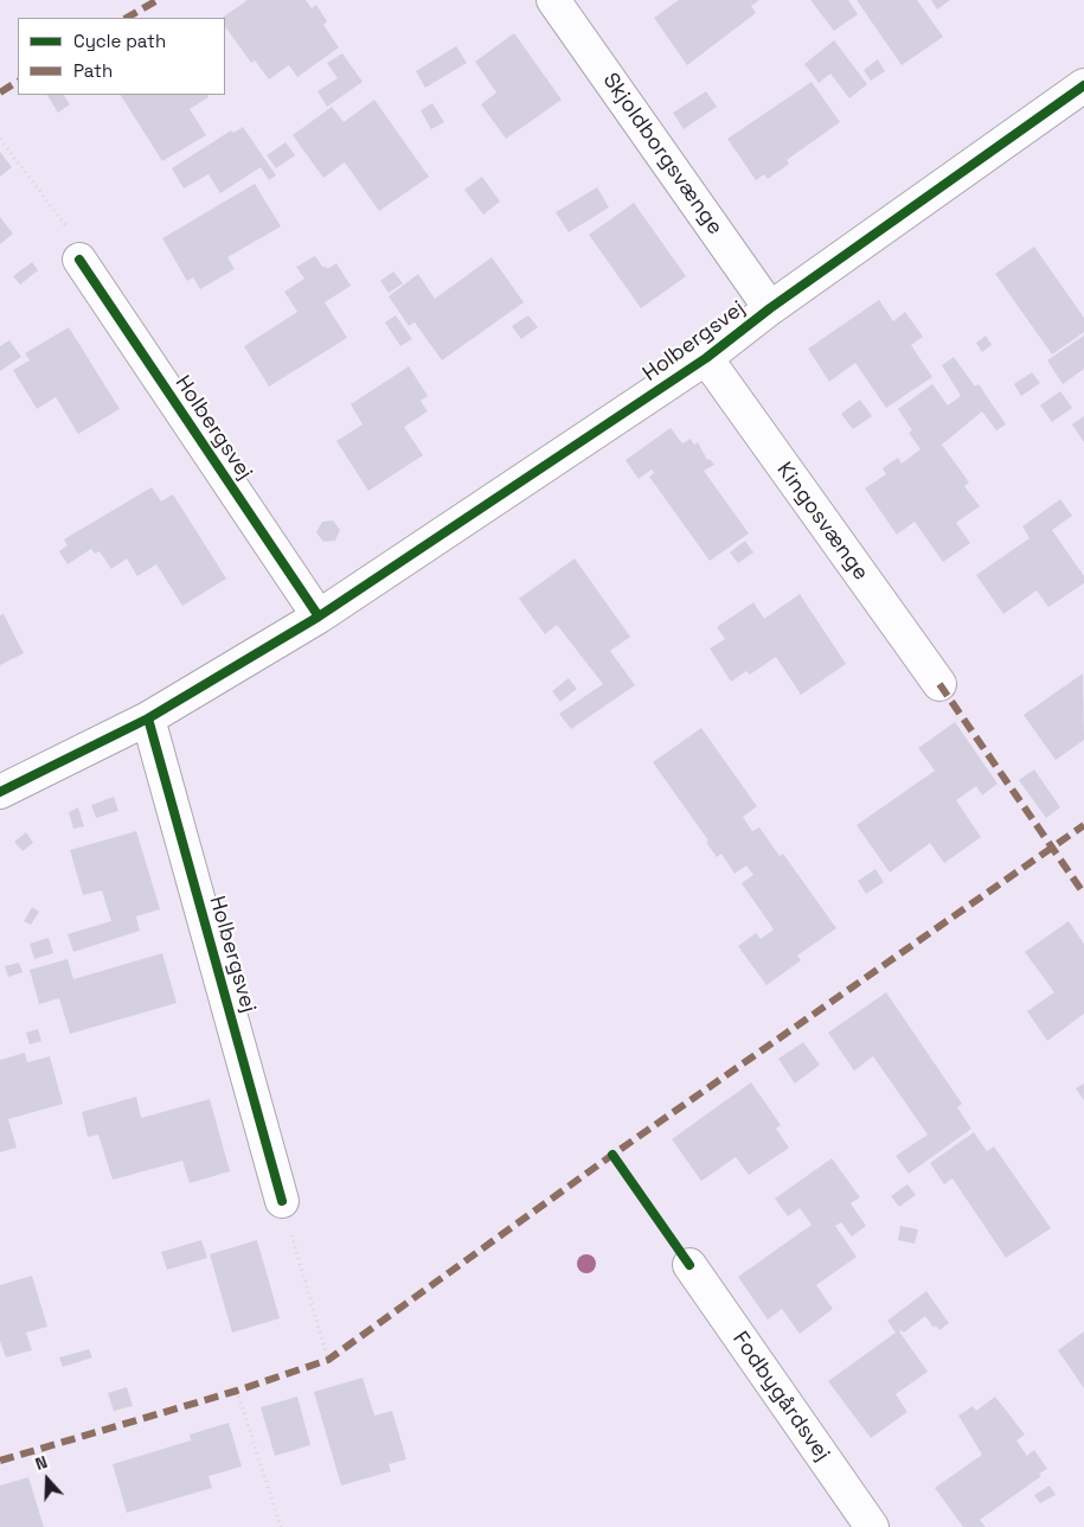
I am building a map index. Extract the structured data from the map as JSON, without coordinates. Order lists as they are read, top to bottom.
{
  "streets": {
    "street": [
      "Skjoldborgsvænge",
      "Holbergsvej",
      "Kingosvænge",
      "Fodbygårdsvej"
    ]
  },
  "crossings": [
    ["Skjoldborgsvænge", "Holbergsvej"],
    ["Holbergsvej", "Kingosvænge"]
  ],
  "legend": ["Cycle path", "Path"],
  "north": "top"
}
